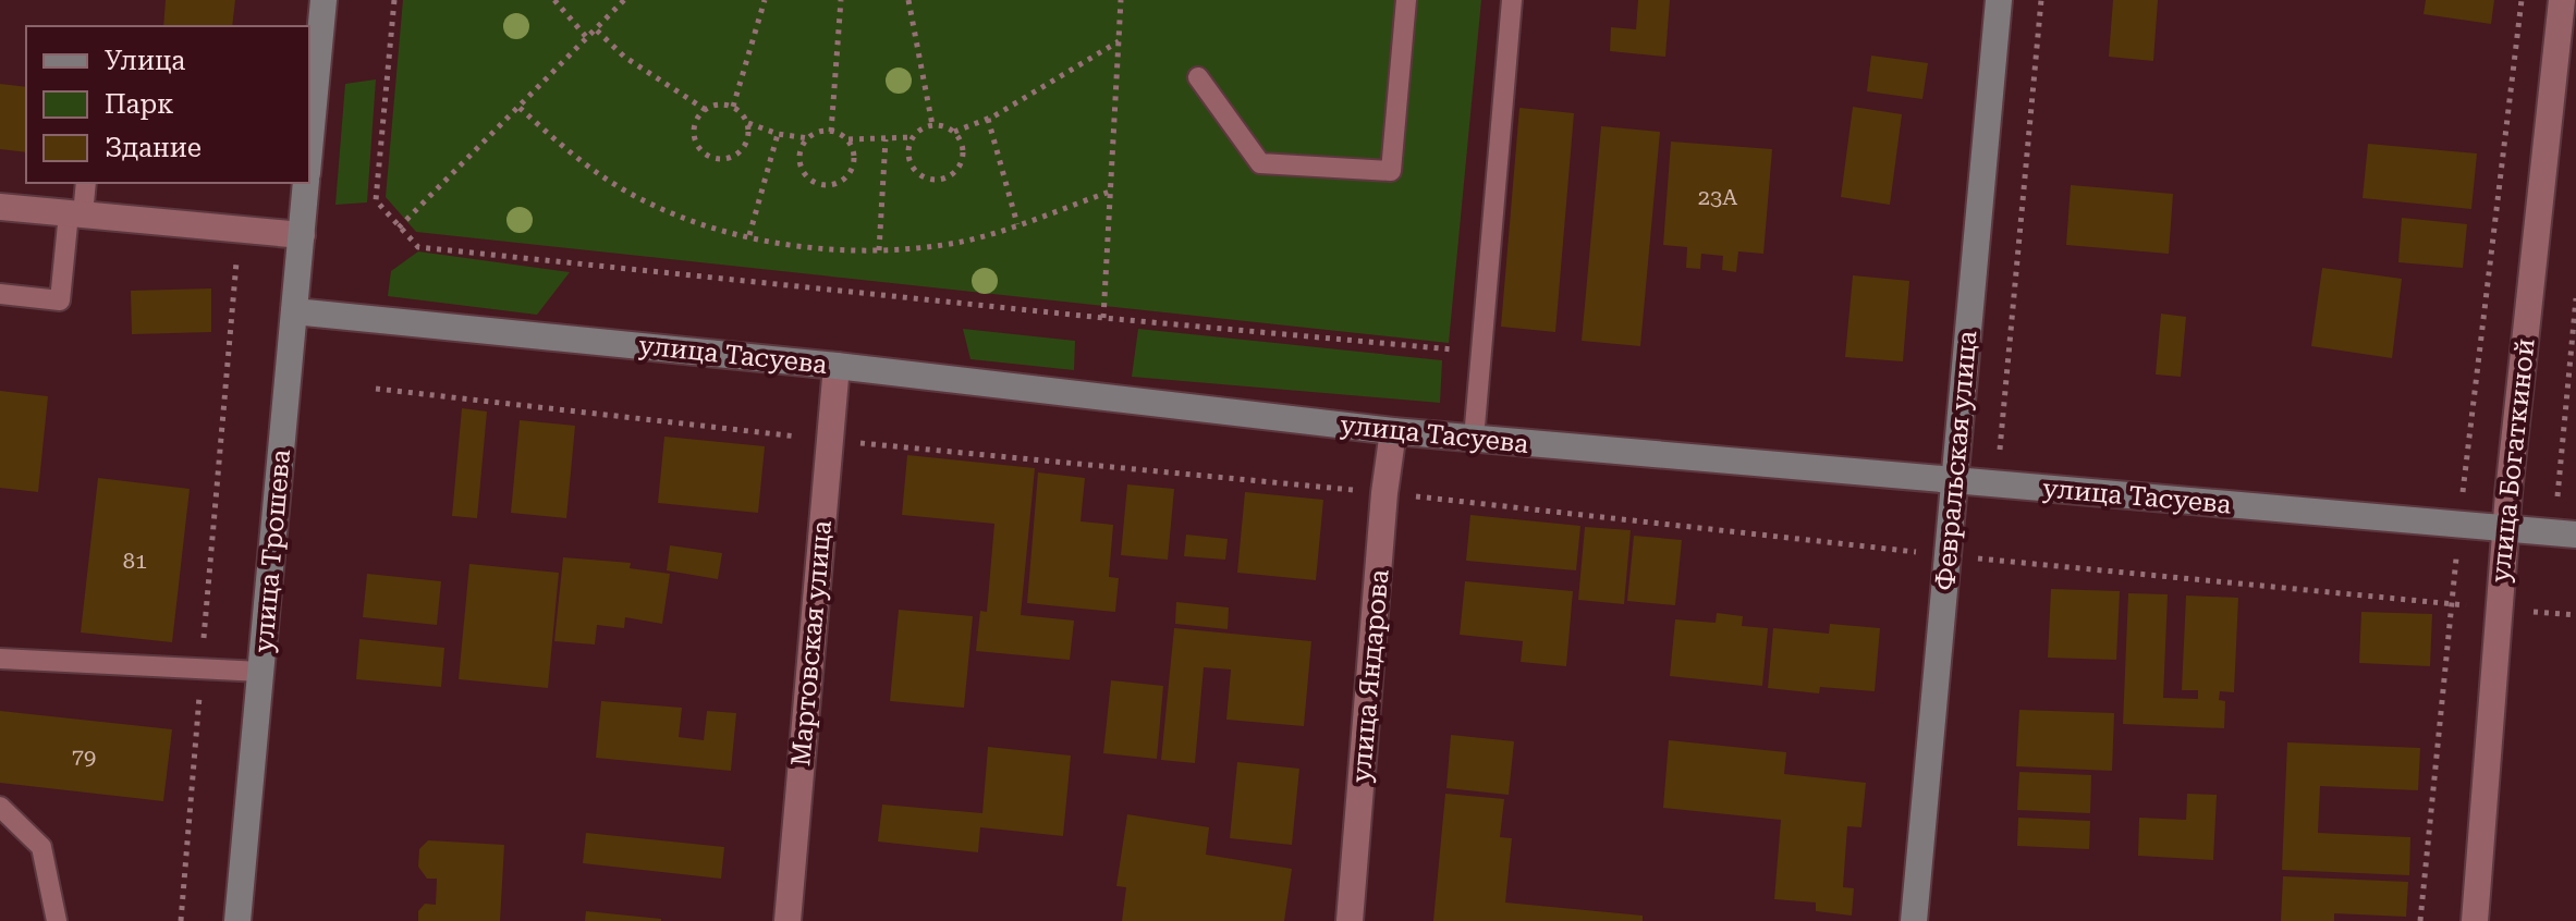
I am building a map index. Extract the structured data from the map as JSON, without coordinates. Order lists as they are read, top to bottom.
{
  "streets": {
    "street": [
      "улица Тасуева",
      "Февральская улица",
      "улица Богаткиной",
      "улица Трошева",
      "Мартовская улица",
      "улица Яндарова"
    ]
  },
  "crossings": [
    ["улица Тасуева", "Февральская улица"],
    ["улица Тасуева", "улица Богаткиной"],
    ["улица Тасуева", "улица Трошева"],
    ["улица Тасуева", "Мартовская улица"],
    ["улица Тасуева", "улица Яндарова"]
  ],
  "house_numbers": ["23А", "81", "79"],
  "legend": ["Улица", "Парк", "Здание"]
}
